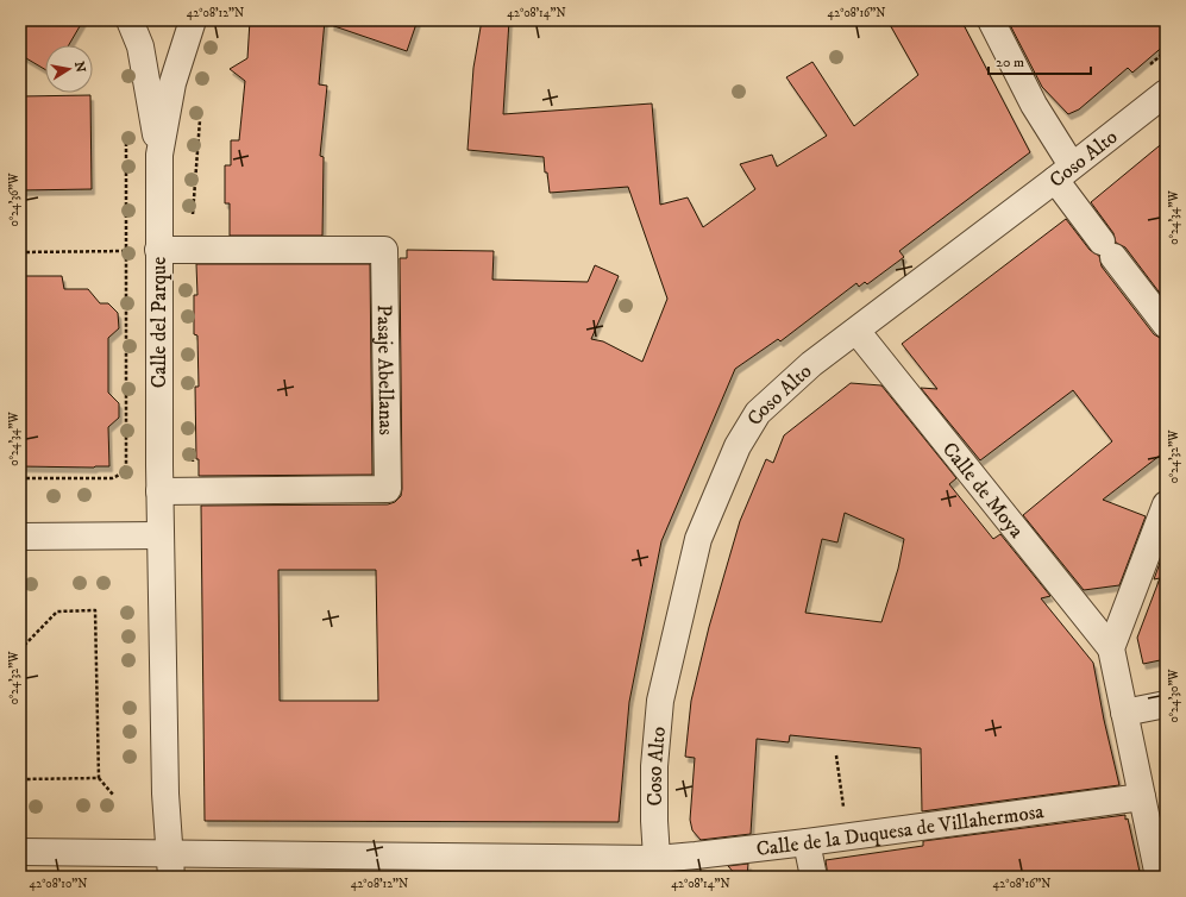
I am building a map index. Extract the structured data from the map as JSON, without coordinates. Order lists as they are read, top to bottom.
{
  "streets": {
    "street": [
      "Coso Alto",
      "Calle del Parque",
      "Pasaje Abellanas",
      "Calle de Moya",
      "Calle de la Duquesa de Villahermosa"
    ]
  },
  "crossings": [
    ["Coso Alto", "Calle de Moya"],
    ["Coso Alto", "Calle de la Duquesa de Villahermosa"],
    ["Calle del Parque", "Pasaje Abellanas"],
    ["Calle del Parque", "Calle de la Duquesa de Villahermosa"]
  ],
  "scale_bar": "20 m",
  "north": "right",
  "coordinates": [
    "42°08'12\"N",
    "42°08'14\"N",
    "42°08'16\"N",
    "0°24'36\"W",
    "0°24'34\"W",
    "0°24'32\"W",
    "0°24'30\"W",
    "42°08'10\"N"
  ]
}
